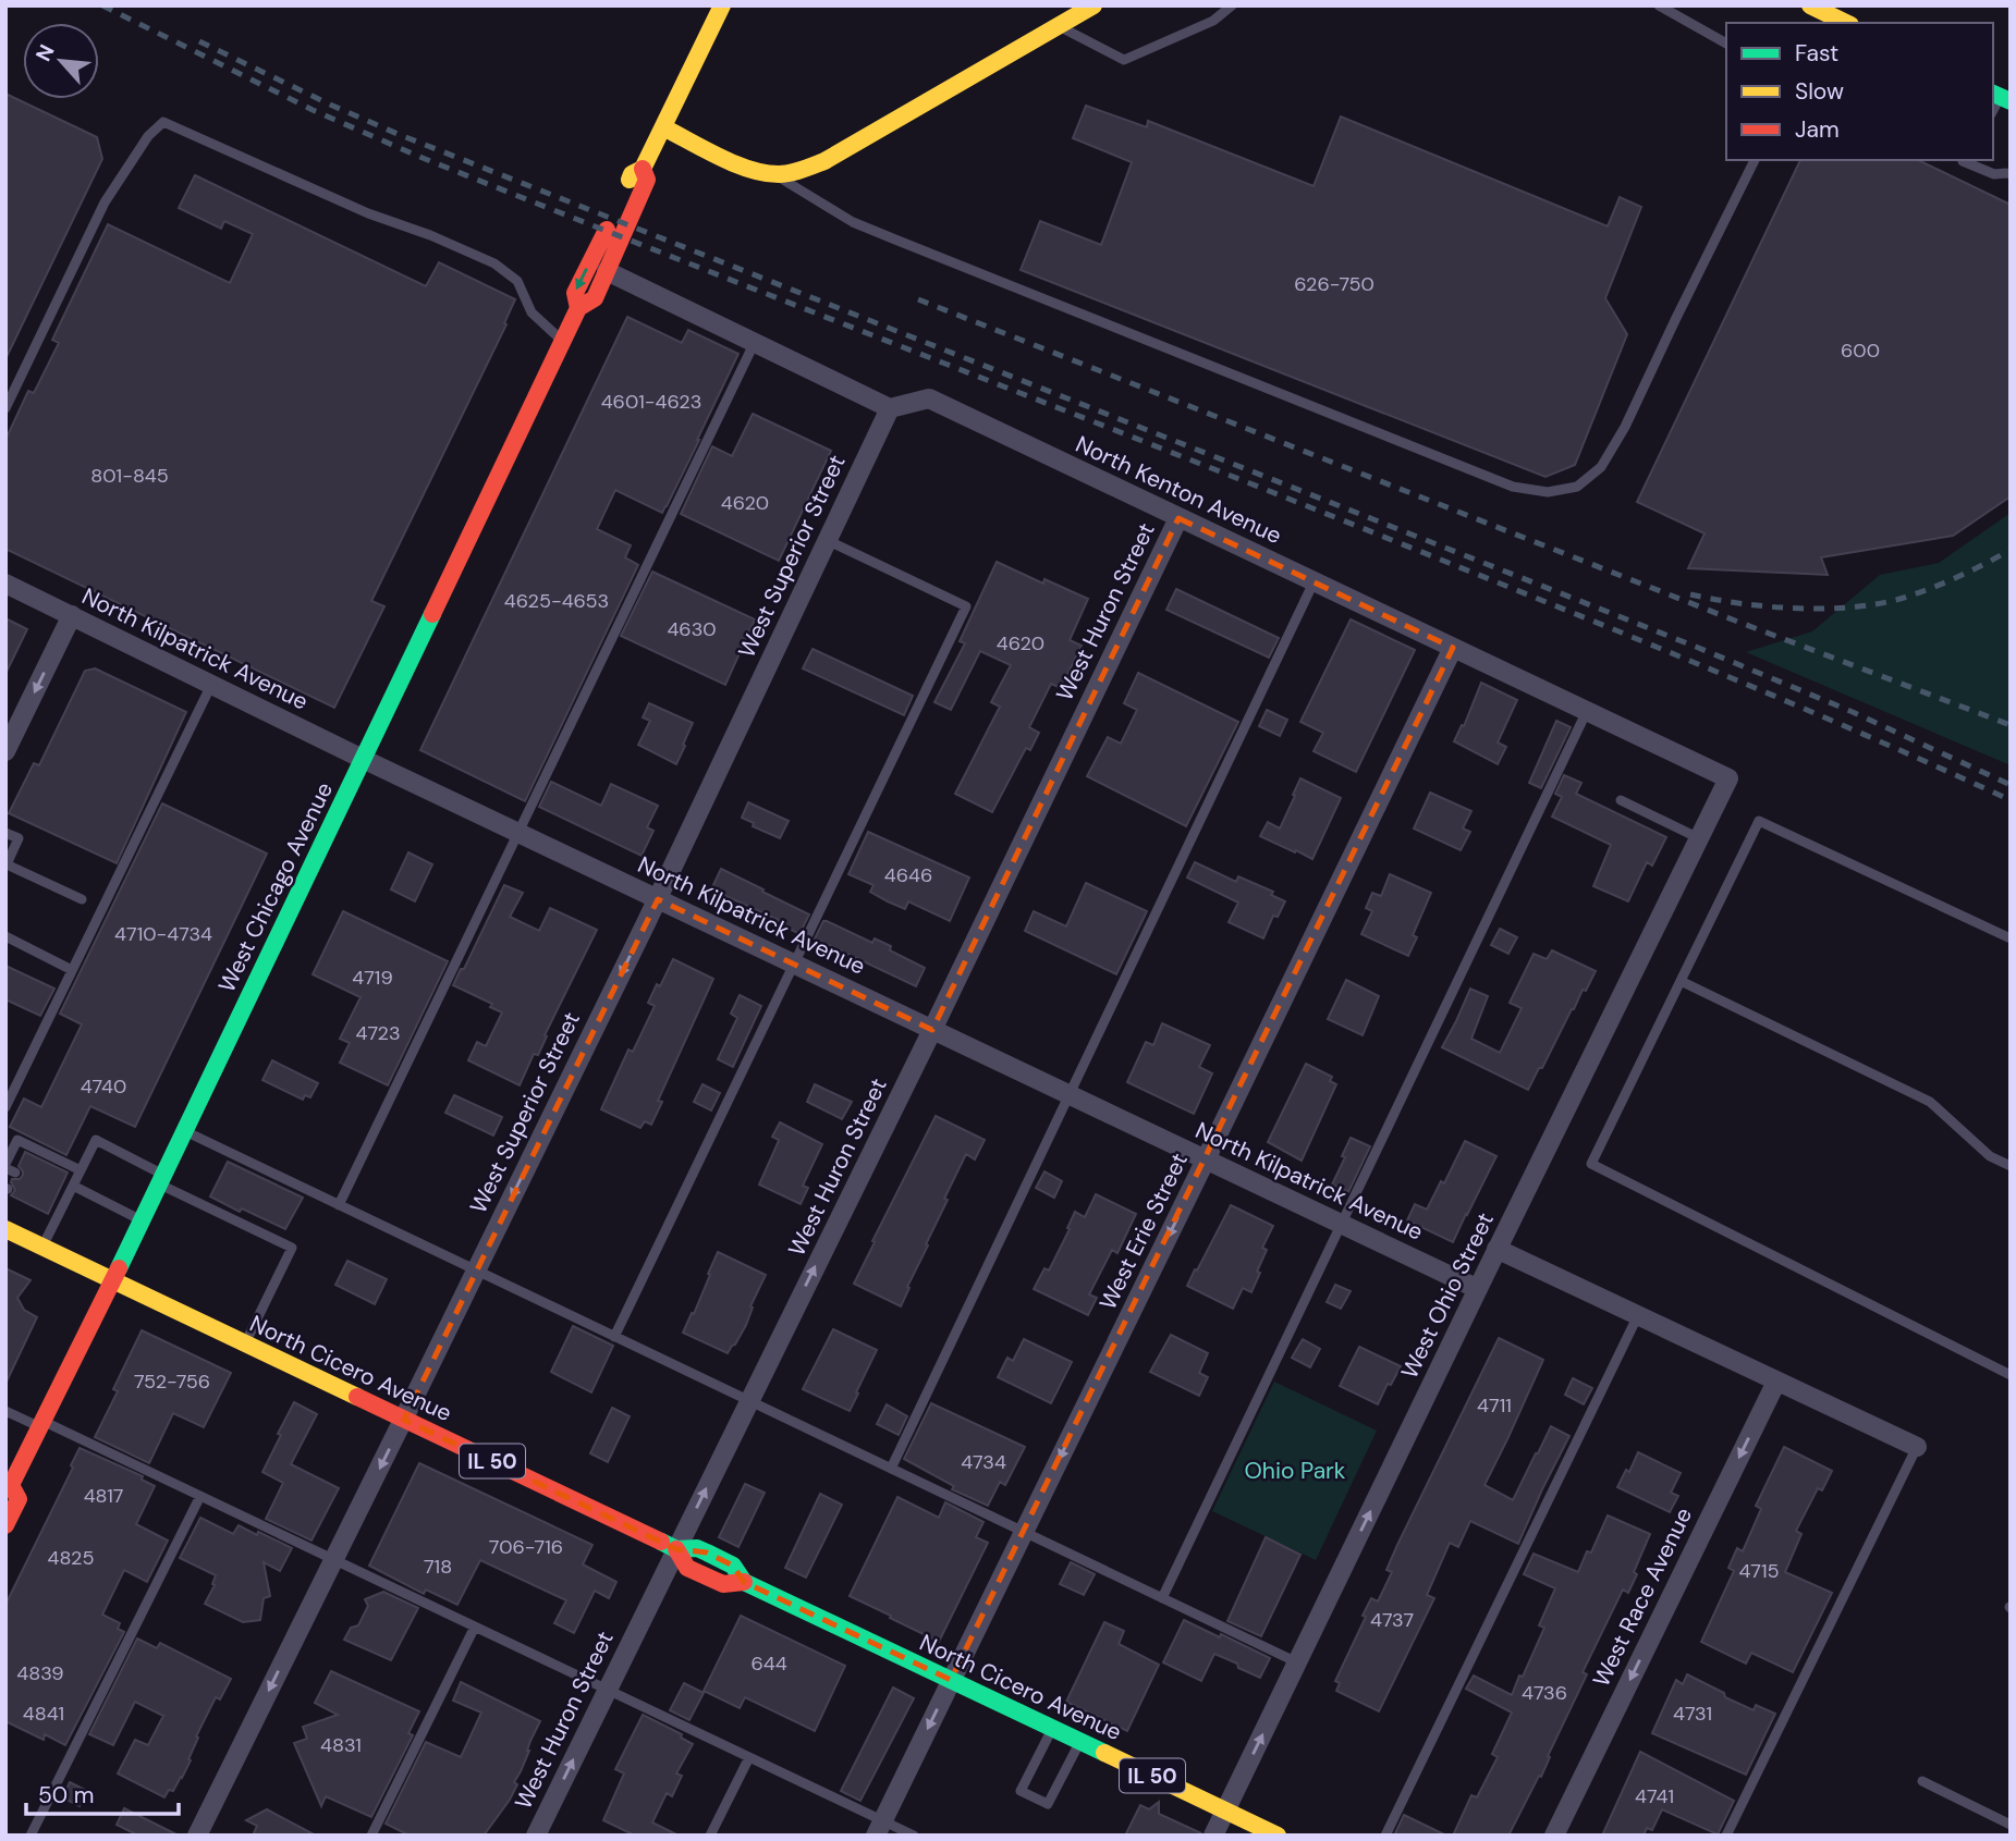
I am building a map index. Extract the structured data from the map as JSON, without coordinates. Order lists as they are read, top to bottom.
{
  "streets": {
    "main road": ["West Chicago Avenue", "North Cicero Avenue", "IL 50"],
    "street": [
      "North Kenton Avenue",
      "West Superior Street",
      "West Huron Street",
      "North Kilpatrick Avenue",
      "West Erie Street",
      "West Ohio Street",
      "West Race Avenue"
    ]
  },
  "crossings": [
    ["North Kenton Avenue", "West Superior Street"],
    ["North Kenton Avenue", "West Huron Street"],
    ["North Kenton Avenue", "West Erie Street"],
    ["North Kenton Avenue", "West Ohio Street"],
    ["West Superior Street", "North Kilpatrick Avenue"],
    ["West Superior Street", "North Cicero Avenue"],
    ["West Huron Street", "North Kilpatrick Avenue"],
    ["West Huron Street", "North Cicero Avenue"],
    ["North Kilpatrick Avenue", "West Chicago Avenue"],
    ["North Kilpatrick Avenue", "West Erie Street"],
    ["North Kilpatrick Avenue", "West Ohio Street"],
    ["West Chicago Avenue", "North Cicero Avenue"],
    ["West Erie Street", "North Cicero Avenue"],
    ["West Ohio Street", "North Cicero Avenue"]
  ],
  "one_way": [
    "West Superior Street",
    "West Huron Street",
    "West Erie Street",
    "West Ohio Street",
    "West Race Avenue"
  ],
  "parks": ["Ohio Park"],
  "house_numbers": [
    "626-750",
    "600",
    "4601-4623",
    "801-845",
    "4620",
    "4625-4653",
    "4630",
    "4620",
    "4646",
    "4710-4734",
    "4719",
    "4723",
    "4740",
    "752-756",
    "4711",
    "4734",
    "4817",
    "706-716",
    "4825",
    "718",
    "4715",
    "4737",
    "644",
    "4839",
    "4736",
    "4841",
    "4731",
    "4831",
    "4741"
  ],
  "legend": ["Fast", "Slow", "Jam"],
  "scale_bar": "50 m",
  "north": "top left"
}
